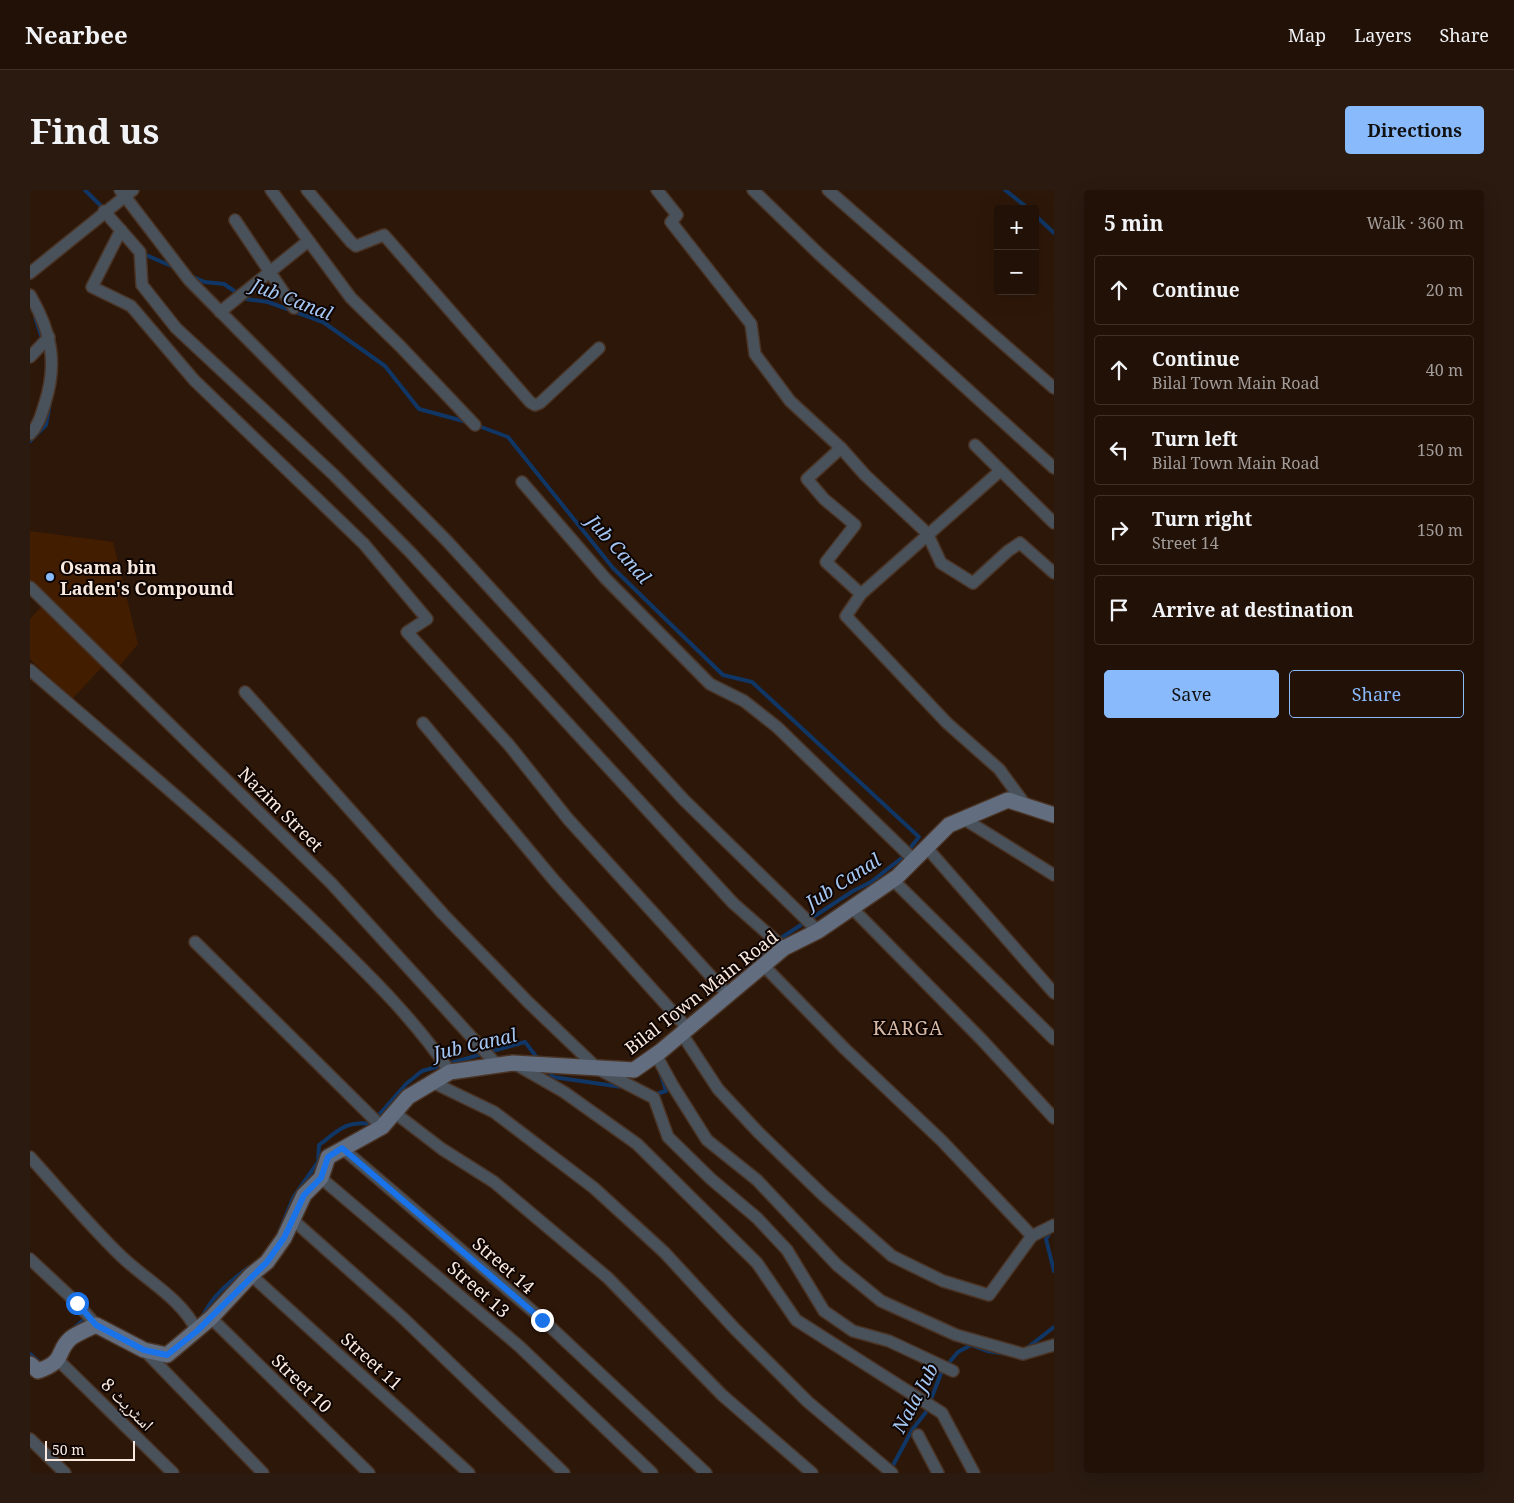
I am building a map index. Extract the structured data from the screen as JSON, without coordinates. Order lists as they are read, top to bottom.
{
  "streets": {
    "street": [
      "Nazim Street",
      "Bilal Town Main Road",
      "Street 14",
      "Street 13",
      "Street 11",
      "Street 10",
      "اسٹریٹ 8"
    ]
  },
  "crossings": [
    ["Nazim Street", "Bilal Town Main Road"],
    ["Bilal Town Main Road", "Street 14"],
    ["Bilal Town Main Road", "Street 13"],
    ["Bilal Town Main Road", "Street 11"],
    ["Bilal Town Main Road", "Street 10"]
  ],
  "districts": ["KARGA"],
  "water": ["Jub Canal", "Nala Jub"],
  "places": ["Osama bin Laden's Compound"],
  "scale_bar": "50 m",
  "page": {
    "header": "Nearbee",
    "nav": ["Map", "Layers", "Share"],
    "buttons": [
      "Directions",
      ["Save", "Share"]
    ],
    "title": "Find us",
    "heading": ["5 min", "Walk · 360 m"],
    "map_buttons": ["+", "−"],
    "list": [
      ["Continue", "20 m"],
      ["Continue", "Bilal Town Main Road", "40 m"],
      ["Turn left", "Bilal Town Main Road", "150 m"],
      ["Turn right", "Street 14", "150 m"],
      "Arrive at destination"
    ],
    "scale": "50 m"
  }
}
